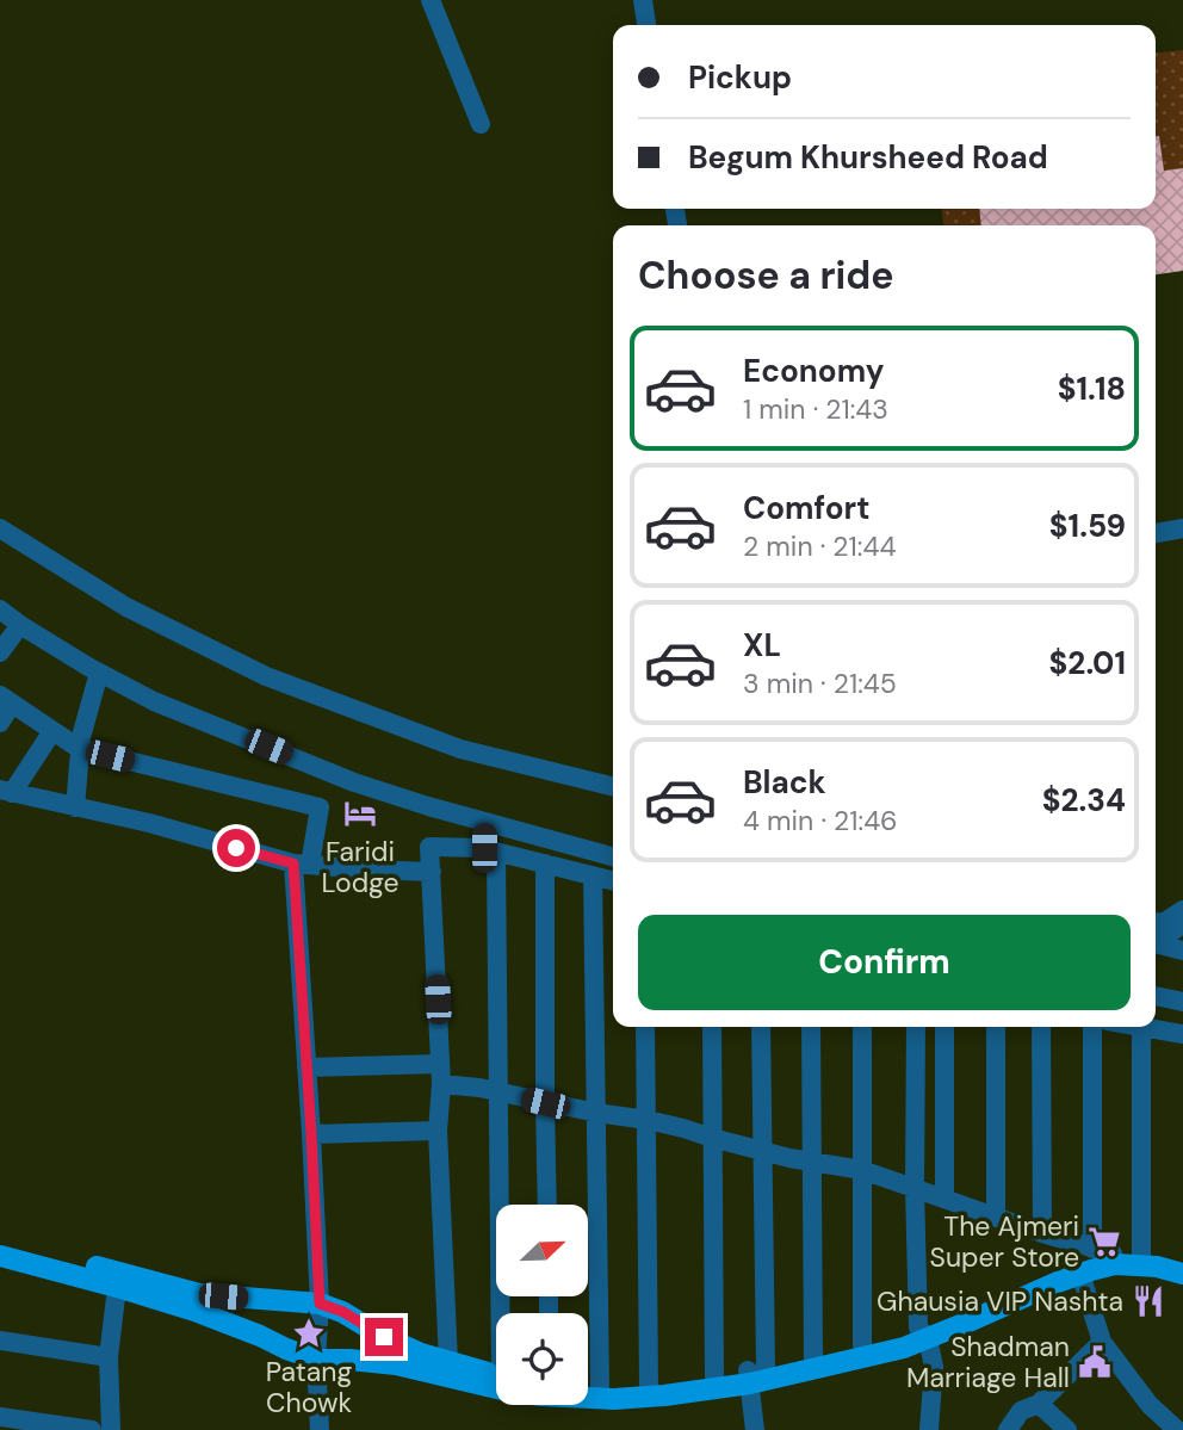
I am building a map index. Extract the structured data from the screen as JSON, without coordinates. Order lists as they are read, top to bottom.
{
  "places": {
    "hotel": ["Faridi Lodge"],
    "supermarket": ["The Ajmeri Super Store"],
    "restaurant": ["Ghausia VIP Nashta"],
    "place": ["Patang Chowk"],
    "public building": ["Shadman Marriage Hall"]
  },
  "north": "top right",
  "page": {
    "banner": ["Pickup", "Begum Khursheed Road"],
    "heading": "Choose a ride",
    "list": [
      {
        "name": "Economy",
        "note": "1 min · 21:43",
        "value": "$1.18"
      },
      {
        "name": "Comfort",
        "note": "2 min · 21:44",
        "value": "$1.59"
      },
      {
        "name": "XL",
        "note": "3 min · 21:45",
        "value": "$2.01"
      },
      {
        "name": "Black",
        "note": "4 min · 21:46",
        "value": "$2.34"
      }
    ],
    "buttons": "Confirm"
  }
}
